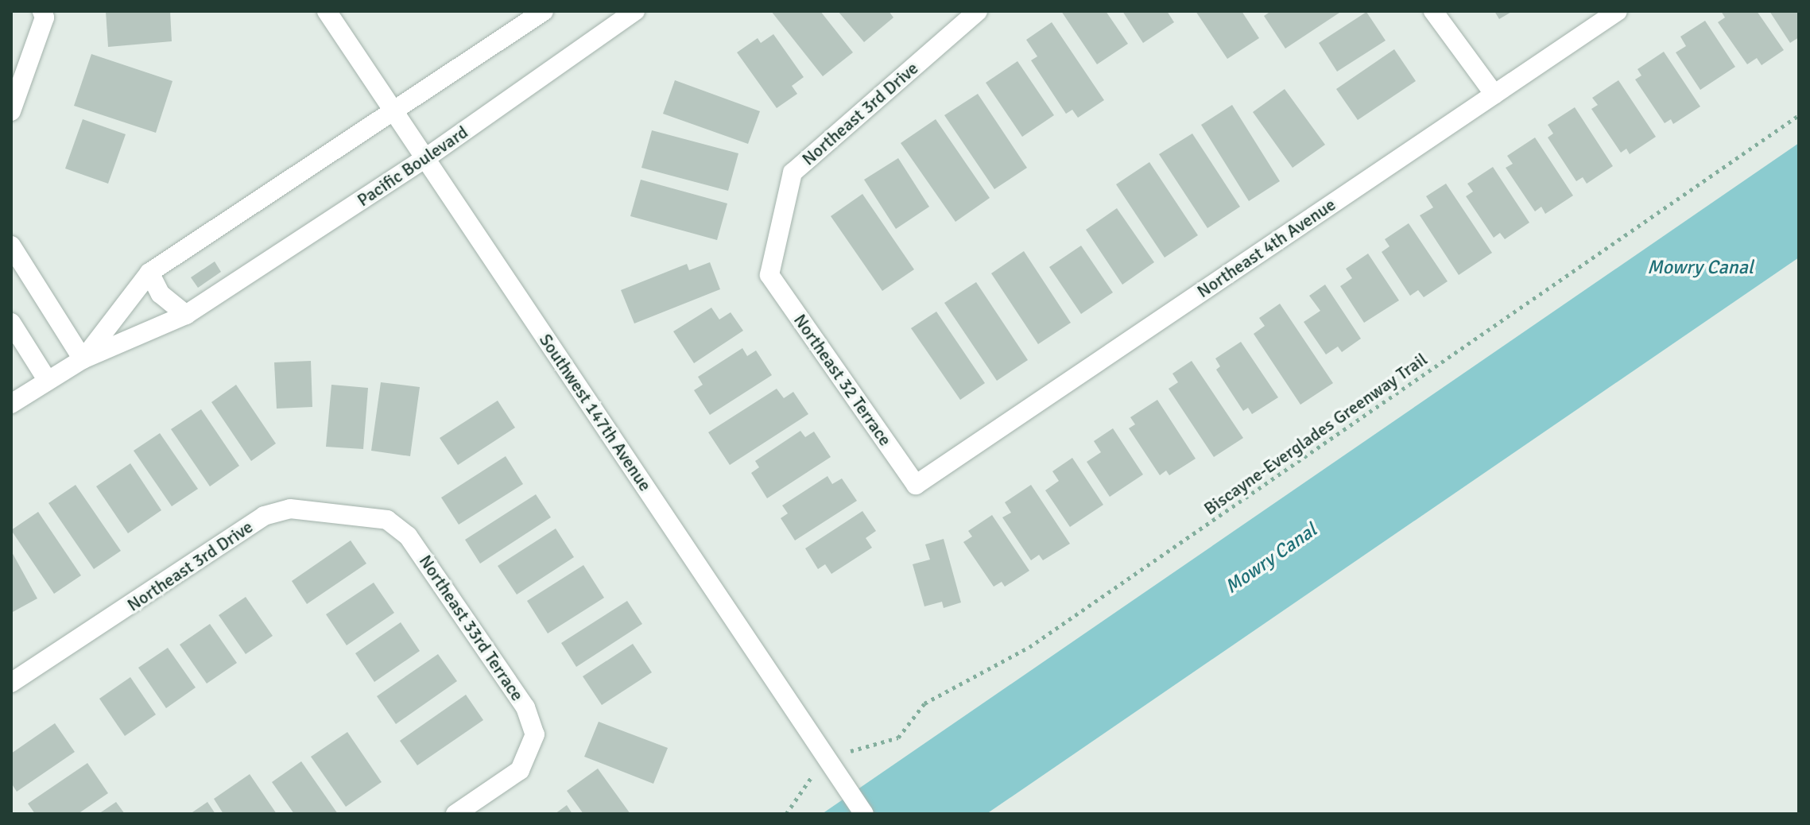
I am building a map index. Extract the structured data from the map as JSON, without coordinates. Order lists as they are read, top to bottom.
{
  "streets": {
    "street": [
      "Northeast 3rd Drive",
      "Pacific Boulevard",
      "Northeast 4th Avenue",
      "Northeast 32 Terrace",
      "Southwest 147th Avenue",
      "Northeast 33rd Terrace"
    ],
    "path": ["Biscayne-Everglades Greenway Trail"]
  },
  "crossings": [
    ["Northeast 3rd Drive", "Northeast 32 Terrace"],
    ["Northeast 3rd Drive", "Northeast 33rd Terrace"],
    ["Pacific Boulevard", "Southwest 147th Avenue"],
    ["Northeast 4th Avenue", "Northeast 32 Terrace"]
  ],
  "water": ["Mowry Canal"]
}
